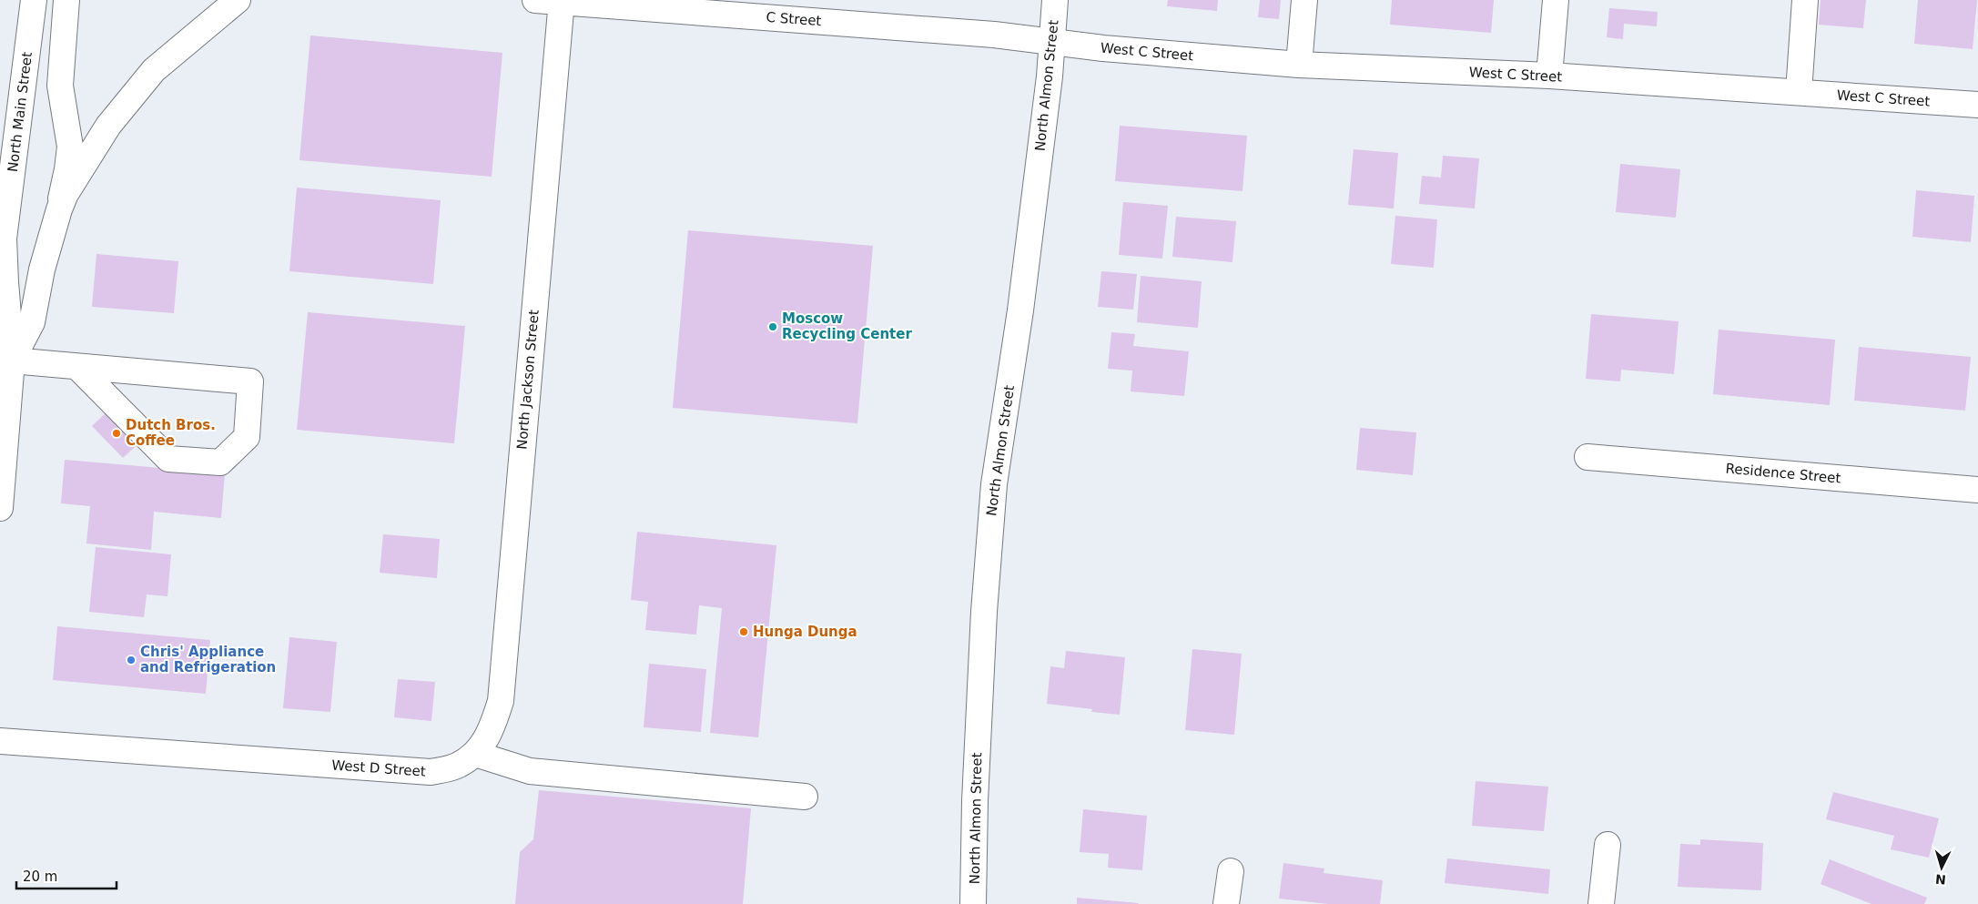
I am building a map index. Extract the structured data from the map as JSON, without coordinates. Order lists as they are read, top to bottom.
{
  "streets": {
    "main road": [
      "C Street",
      "West C Street",
      "North Almon Street",
      "North Main Street",
      "North Jackson Street",
      "Residence Street",
      "West D Street"
    ]
  },
  "crossings": [
    ["C Street", "West C Street"],
    ["C Street", "North Almon Street"],
    ["C Street", "North Jackson Street"],
    ["West C Street", "North Almon Street"],
    ["North Jackson Street", "West D Street"]
  ],
  "places": [
    "Moscow Recycling Center",
    "Dutch Bros. Coffee",
    "Hunga Dunga",
    "Chris' Appliance and Refrigeration"
  ],
  "scale_bar": "20 m",
  "north": "bottom"
}
